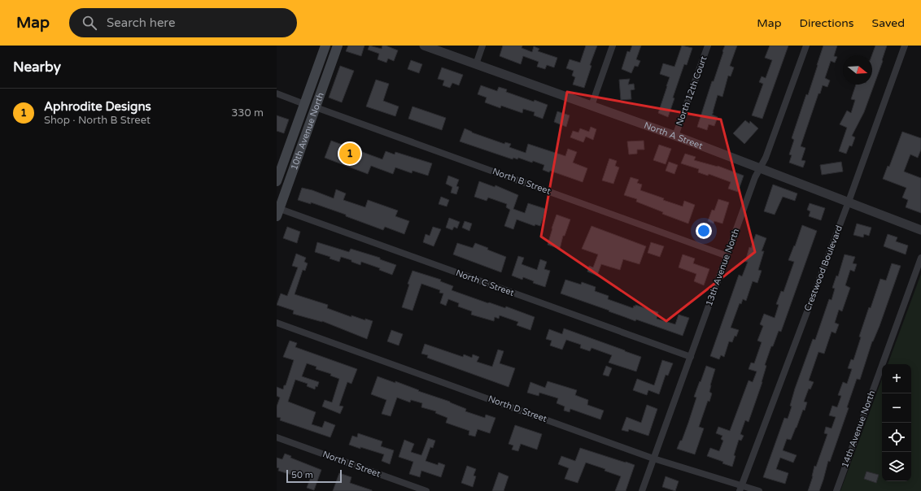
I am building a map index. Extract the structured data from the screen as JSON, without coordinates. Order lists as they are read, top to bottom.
{
  "streets": {
    "main road": ["10th Avenue North"],
    "street": [
      "North 12th Court",
      "North A Street",
      "North B Street",
      "13th Avenue North",
      "Crestwood Boulevard",
      "North C Street",
      "North D Street",
      "14th Avenue North",
      "North E Street"
    ]
  },
  "crossings": [
    ["North 12th Court", "North A Street"],
    ["10th Avenue North", "North B Street"],
    ["10th Avenue North", "North C Street"],
    ["North A Street", "13th Avenue North"],
    ["North A Street", "Crestwood Boulevard"],
    ["North B Street", "13th Avenue North"],
    ["13th Avenue North", "North C Street"],
    ["13th Avenue North", "North D Street"],
    ["Crestwood Boulevard", "North D Street"]
  ],
  "scale_bar": "50 m",
  "north": "right",
  "page": {
    "header": "Map",
    "search": "Search here",
    "nav": ["Map", "Directions", "Saved"],
    "heading": "Nearby",
    "list": [
      {
        "mark": "1",
        "name": "Aphrodite Designs",
        "note": "Shop · North B Street",
        "value": "330 m"
      }
    ],
    "pins": "1",
    "map_buttons": ["+", "−"],
    "scale": "50 m"
  }
}
